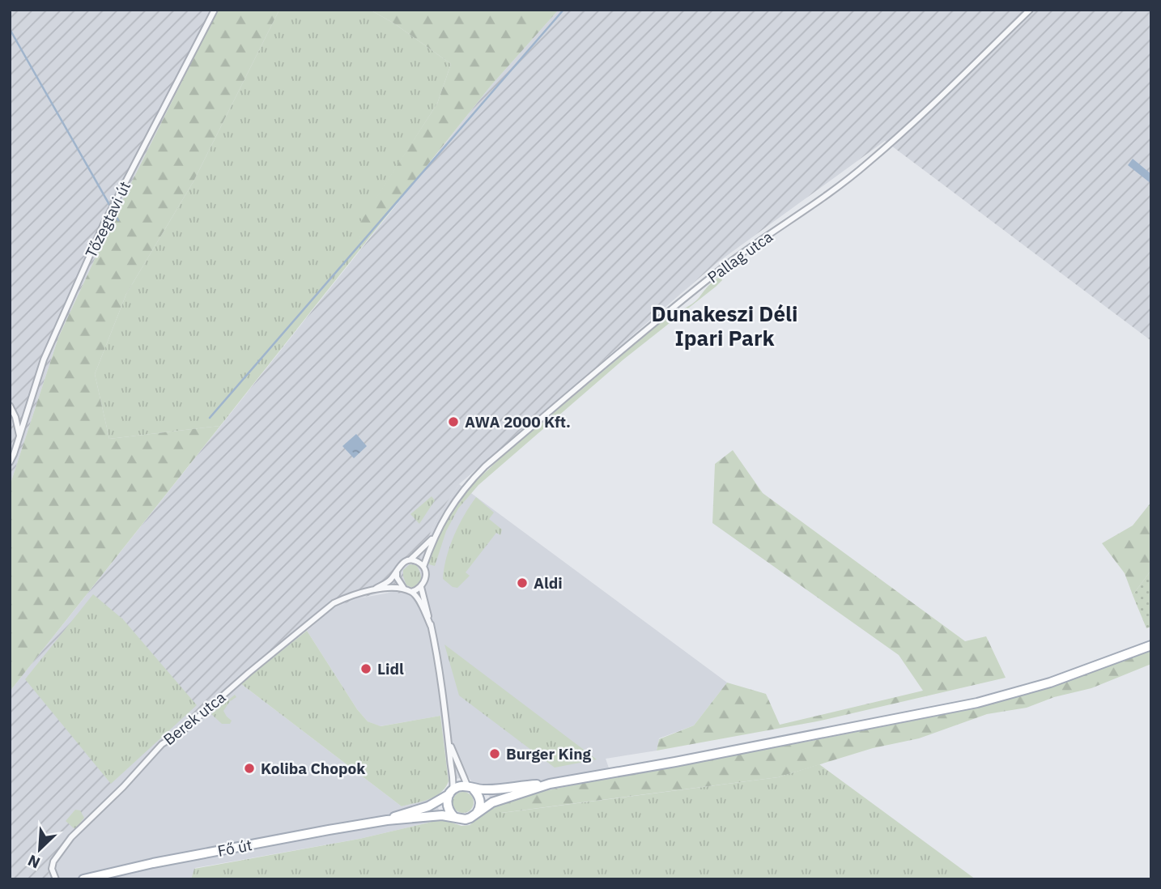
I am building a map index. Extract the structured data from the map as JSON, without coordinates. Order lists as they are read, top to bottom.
{
  "streets": {
    "main road": ["Fő út"],
    "street": ["Tőzegtavi út", "Pallag utca", "Berek utca"]
  },
  "crossings": [
    ["Pallag utca", "Berek utca"]
  ],
  "districts": ["Dunakeszi Déli Ipari Park"],
  "places": [
    "AWA 2000 Kft.",
    "Aldi",
    "Lidl",
    "Burger King",
    "Koliba Chopok"
  ],
  "north": "bottom left"
}
